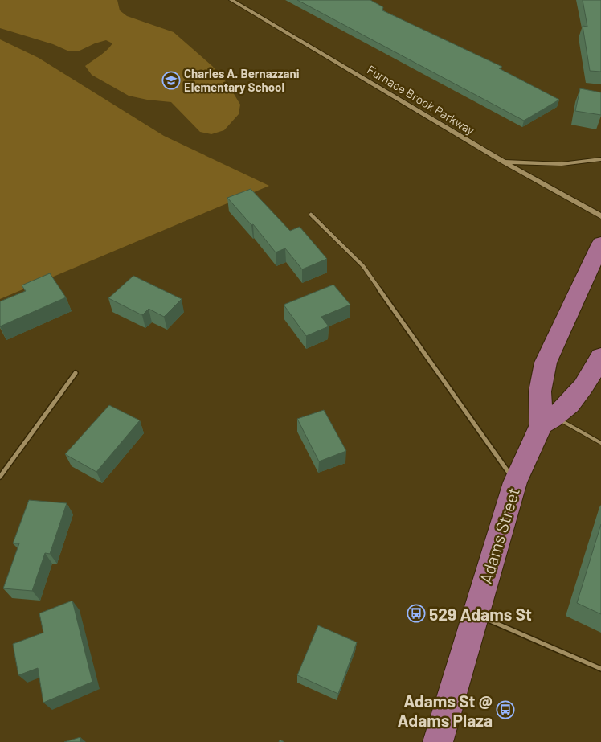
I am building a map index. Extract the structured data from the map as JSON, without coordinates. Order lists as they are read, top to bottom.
{
  "streets": {
    "main road": ["Furnace Brook Parkway", "Adams Street"]
  },
  "places": {
    "school or university": ["Charles A. Bernazzani Elementary School"],
    "bus stop": ["529 Adams St", "Adams St @ Adams Plaza"]
  }
}
